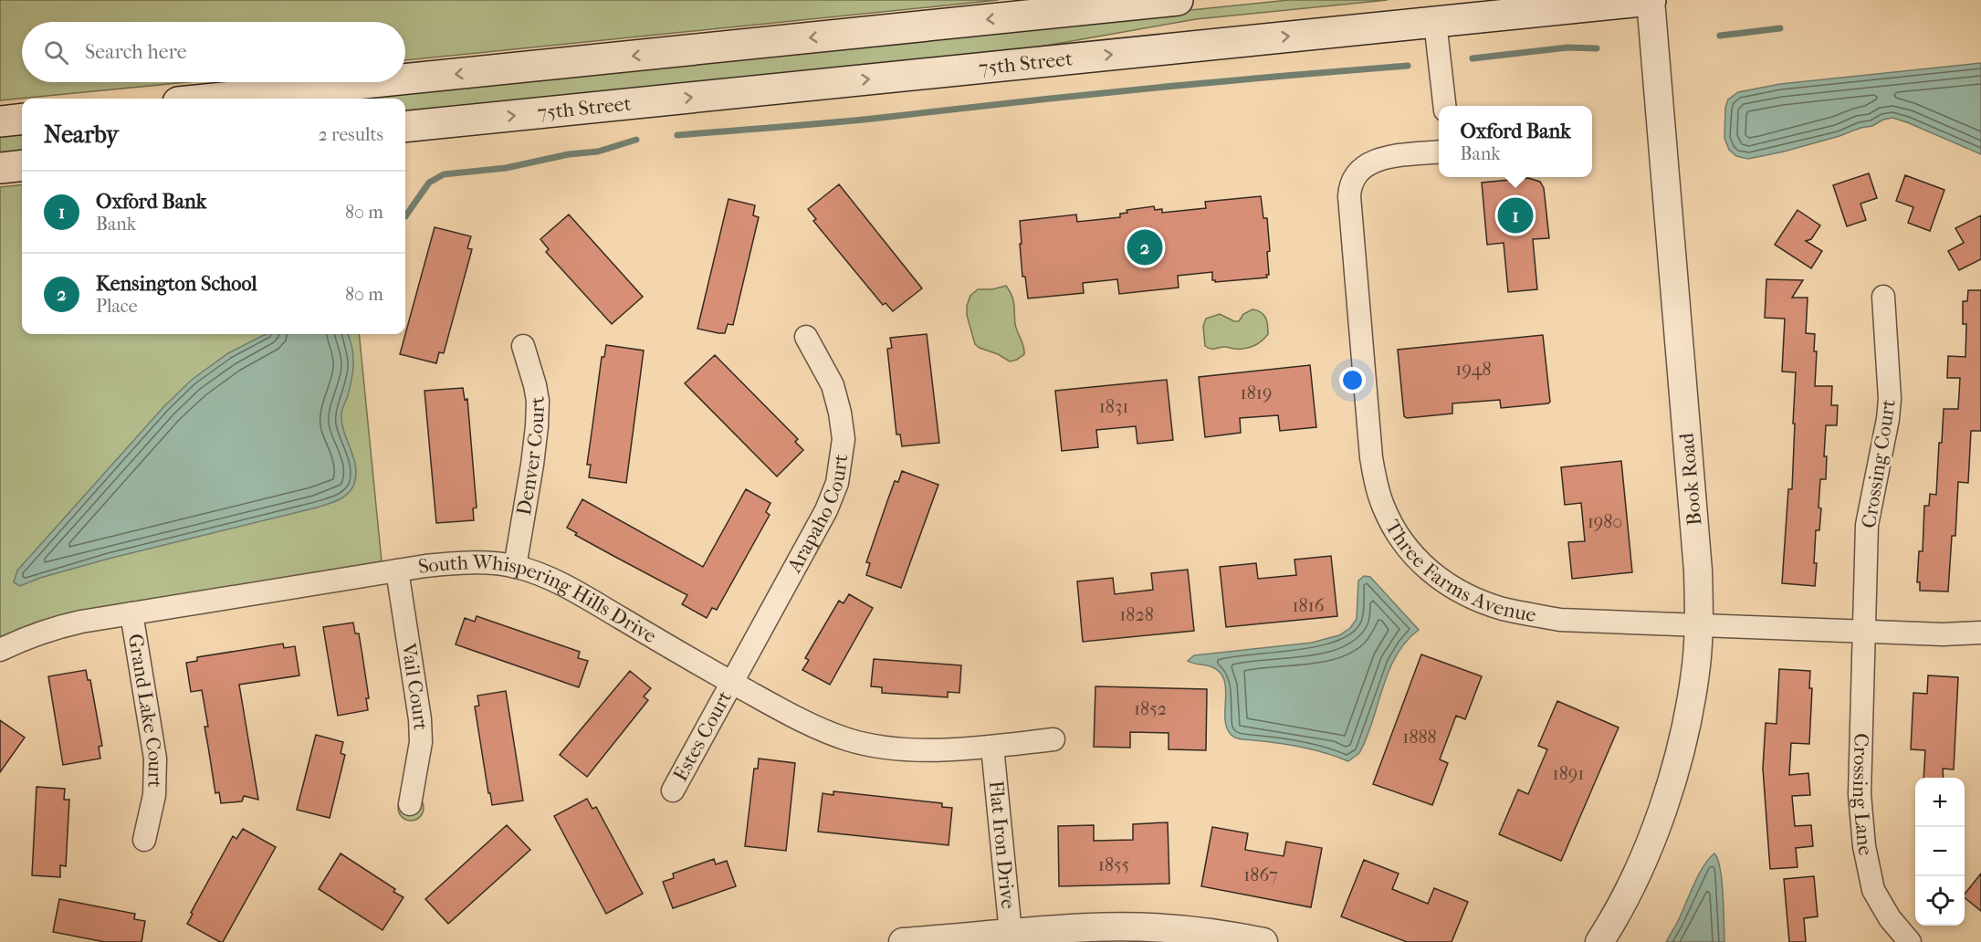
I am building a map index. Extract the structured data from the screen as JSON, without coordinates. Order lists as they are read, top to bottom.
{
  "streets": {
    "main road": ["75th Street"],
    "street": [
      "Denver Court",
      "Crossing Court",
      "Book Road",
      "Arapaho Court",
      "Three Farms Avenue",
      "South Whispering Hills Drive",
      "Vail Court",
      "Grand Lake Court",
      "Estes Court",
      "Crossing Lane",
      "Flat Iron Drive"
    ]
  },
  "crossings": [
    ["75th Street", "Book Road"],
    ["Denver Court", "South Whispering Hills Drive"],
    ["Crossing Court", "Three Farms Avenue"],
    ["Crossing Court", "Crossing Lane"],
    ["Book Road", "Three Farms Avenue"],
    ["Arapaho Court", "South Whispering Hills Drive"],
    ["Arapaho Court", "Estes Court"],
    ["Three Farms Avenue", "Crossing Lane"],
    ["South Whispering Hills Drive", "Vail Court"],
    ["South Whispering Hills Drive", "Grand Lake Court"],
    ["South Whispering Hills Drive", "Estes Court"],
    ["South Whispering Hills Drive", "Flat Iron Drive"]
  ],
  "house_numbers": [
    "1948",
    "1819",
    "1831",
    "1980",
    "1816",
    "1828",
    "1852",
    "1888",
    "1891",
    "1855",
    "1867"
  ],
  "page": {
    "search": "Search here",
    "heading": ["Nearby", "2 results"],
    "popup": ["Oxford Bank", "Bank"],
    "list": [
      {
        "mark": "1",
        "name": "Oxford Bank",
        "note": "Bank",
        "value": "80 m"
      },
      {
        "mark": "2",
        "name": "Kensington School",
        "note": "Place",
        "value": "80 m"
      }
    ],
    "pins": ["1", "2"],
    "map_buttons": ["+", "−"]
  }
}
